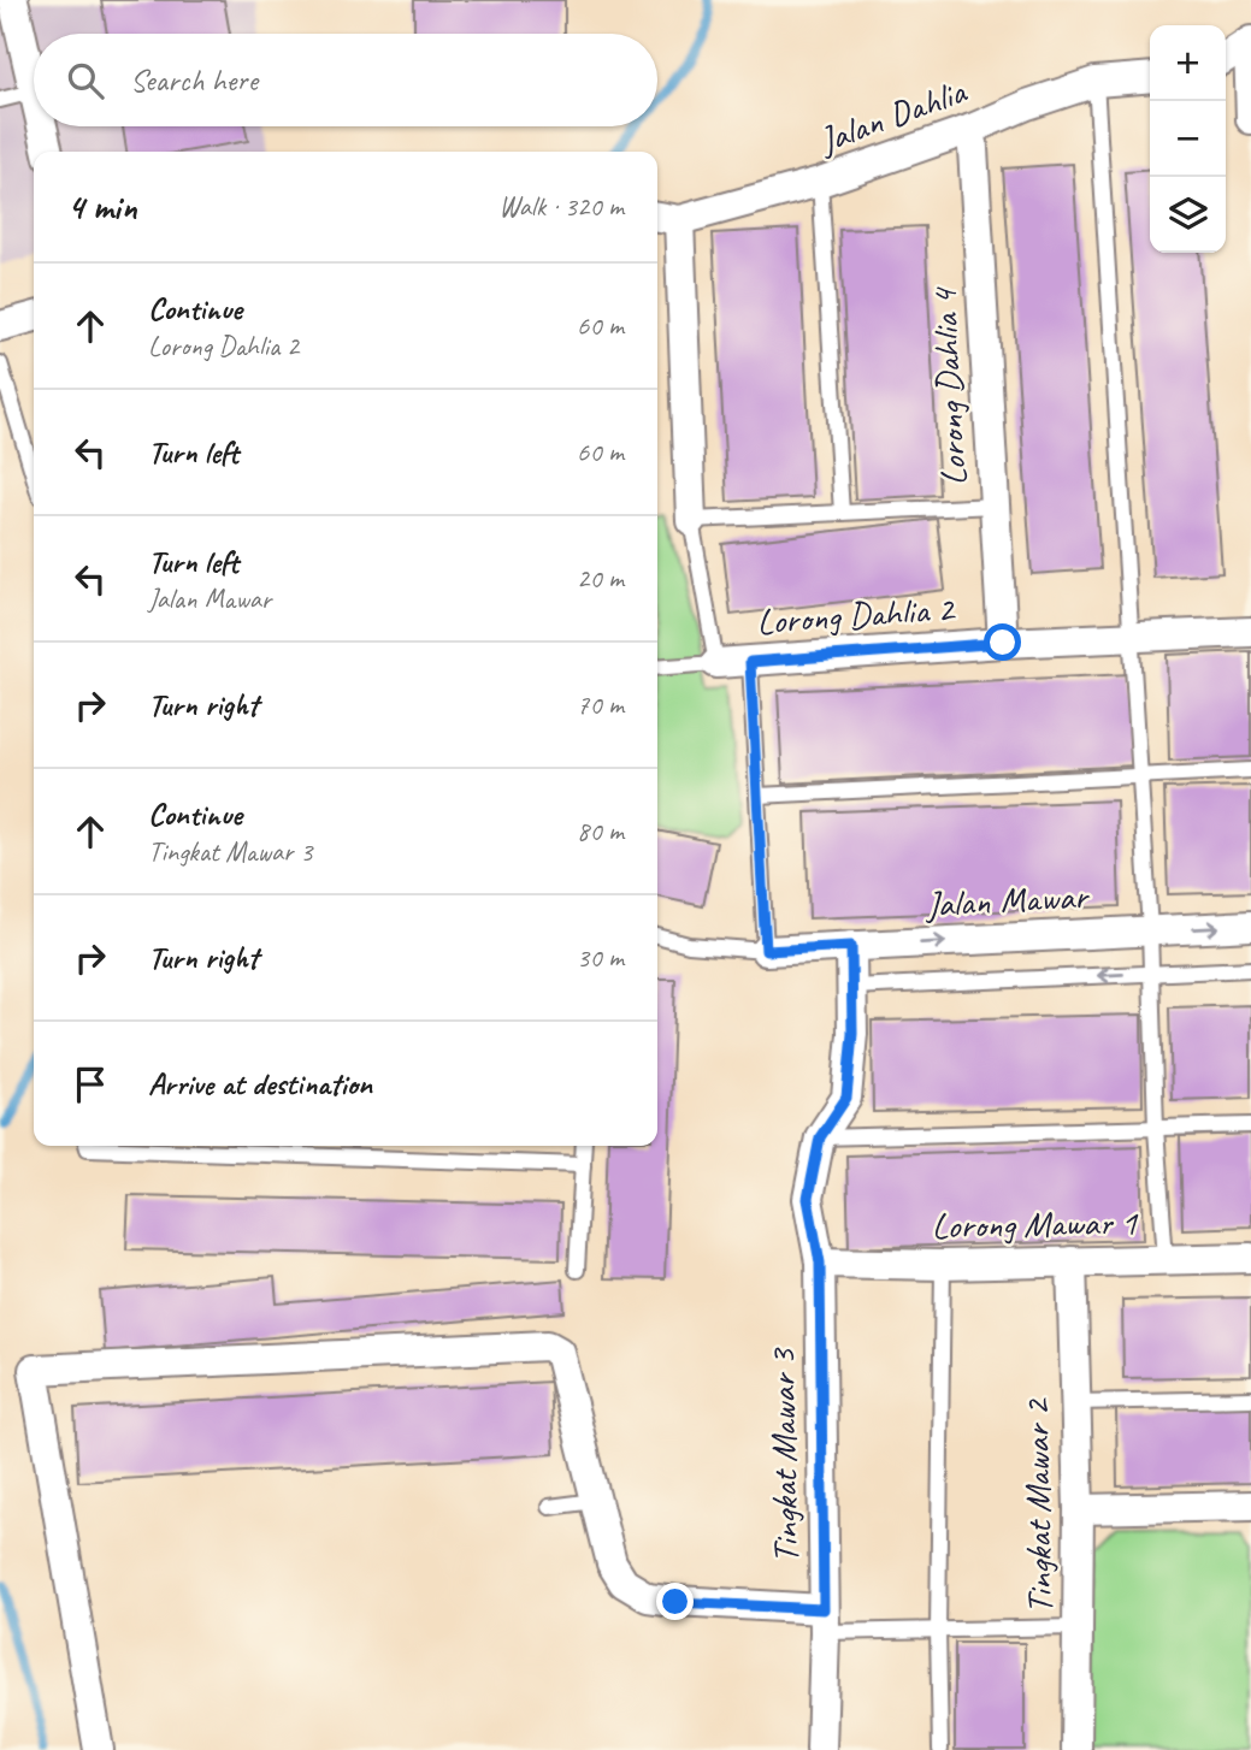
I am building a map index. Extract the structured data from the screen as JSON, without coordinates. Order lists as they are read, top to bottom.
{
  "streets": {
    "street": [
      "Jalan Dahlia",
      "Lorong Dahlia 4",
      "Lorong Dahlia 2",
      "Jalan Mawar",
      "Lorong Mawar 1",
      "Tingkat Mawar 3",
      "Tingkat Mawar 2"
    ]
  },
  "crossings": [
    ["Jalan Dahlia", "Lorong Dahlia 4"],
    ["Lorong Dahlia 4", "Lorong Dahlia 2"],
    ["Lorong Mawar 1", "Tingkat Mawar 3"],
    ["Lorong Mawar 1", "Tingkat Mawar 2"]
  ],
  "one_way": ["Jalan Mawar"],
  "page": {
    "map_buttons": ["+", "−"],
    "search": "Search here",
    "heading": ["4 min", "Walk · 320 m"],
    "list": [
      ["Continue", "Lorong Dahlia 2", "60 m"],
      ["Turn left", "60 m"],
      ["Turn left", "Jalan Mawar", "20 m"],
      ["Turn right", "70 m"],
      ["Continue", "Tingkat Mawar 3", "80 m"],
      ["Turn right", "30 m"],
      "Arrive at destination"
    ]
  }
}
